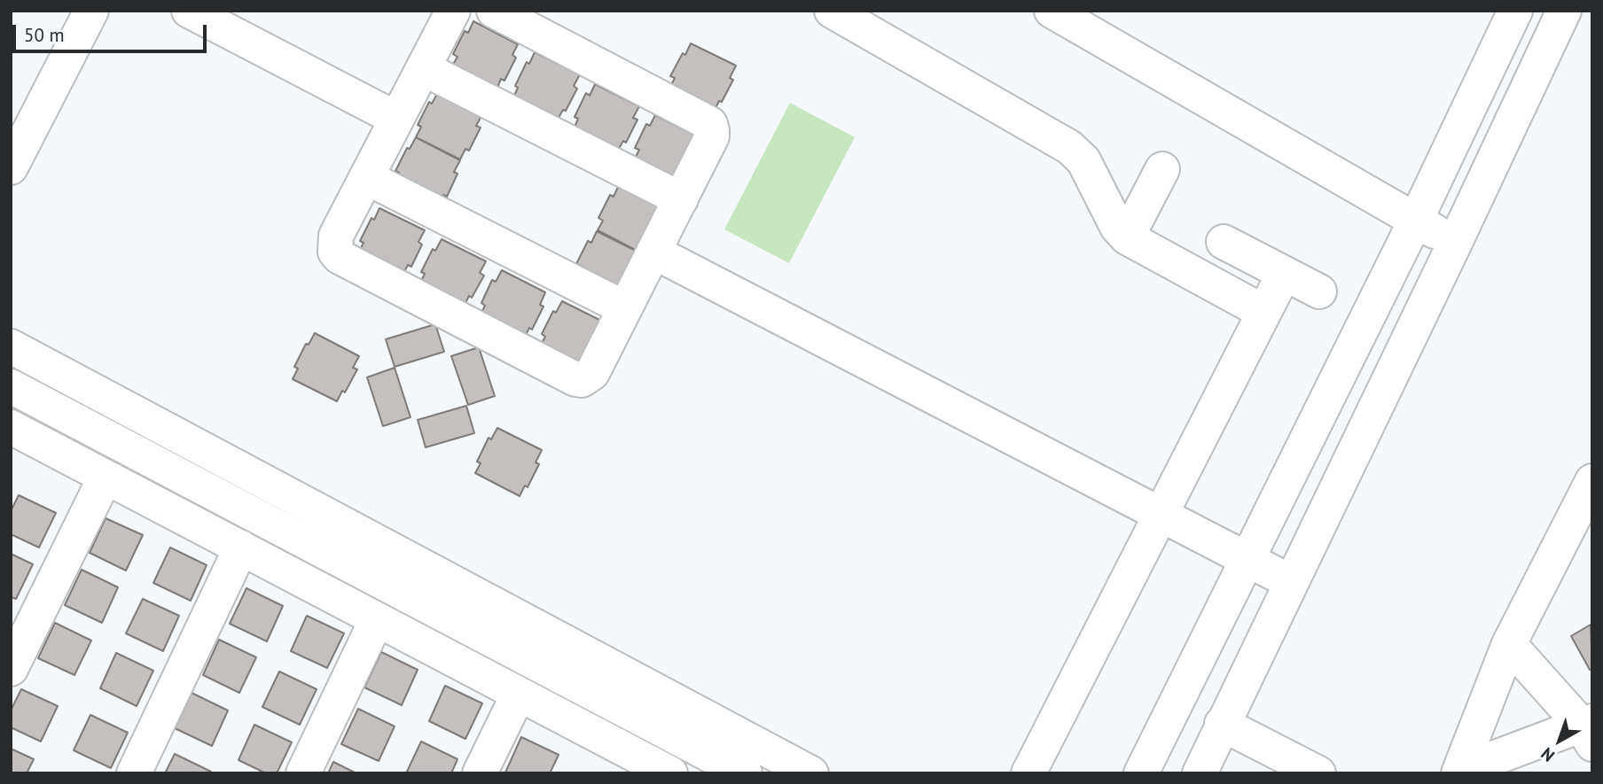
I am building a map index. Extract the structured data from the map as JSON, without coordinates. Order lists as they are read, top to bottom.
{
  "scale_bar": "50 m",
  "north": "bottom left"
}
